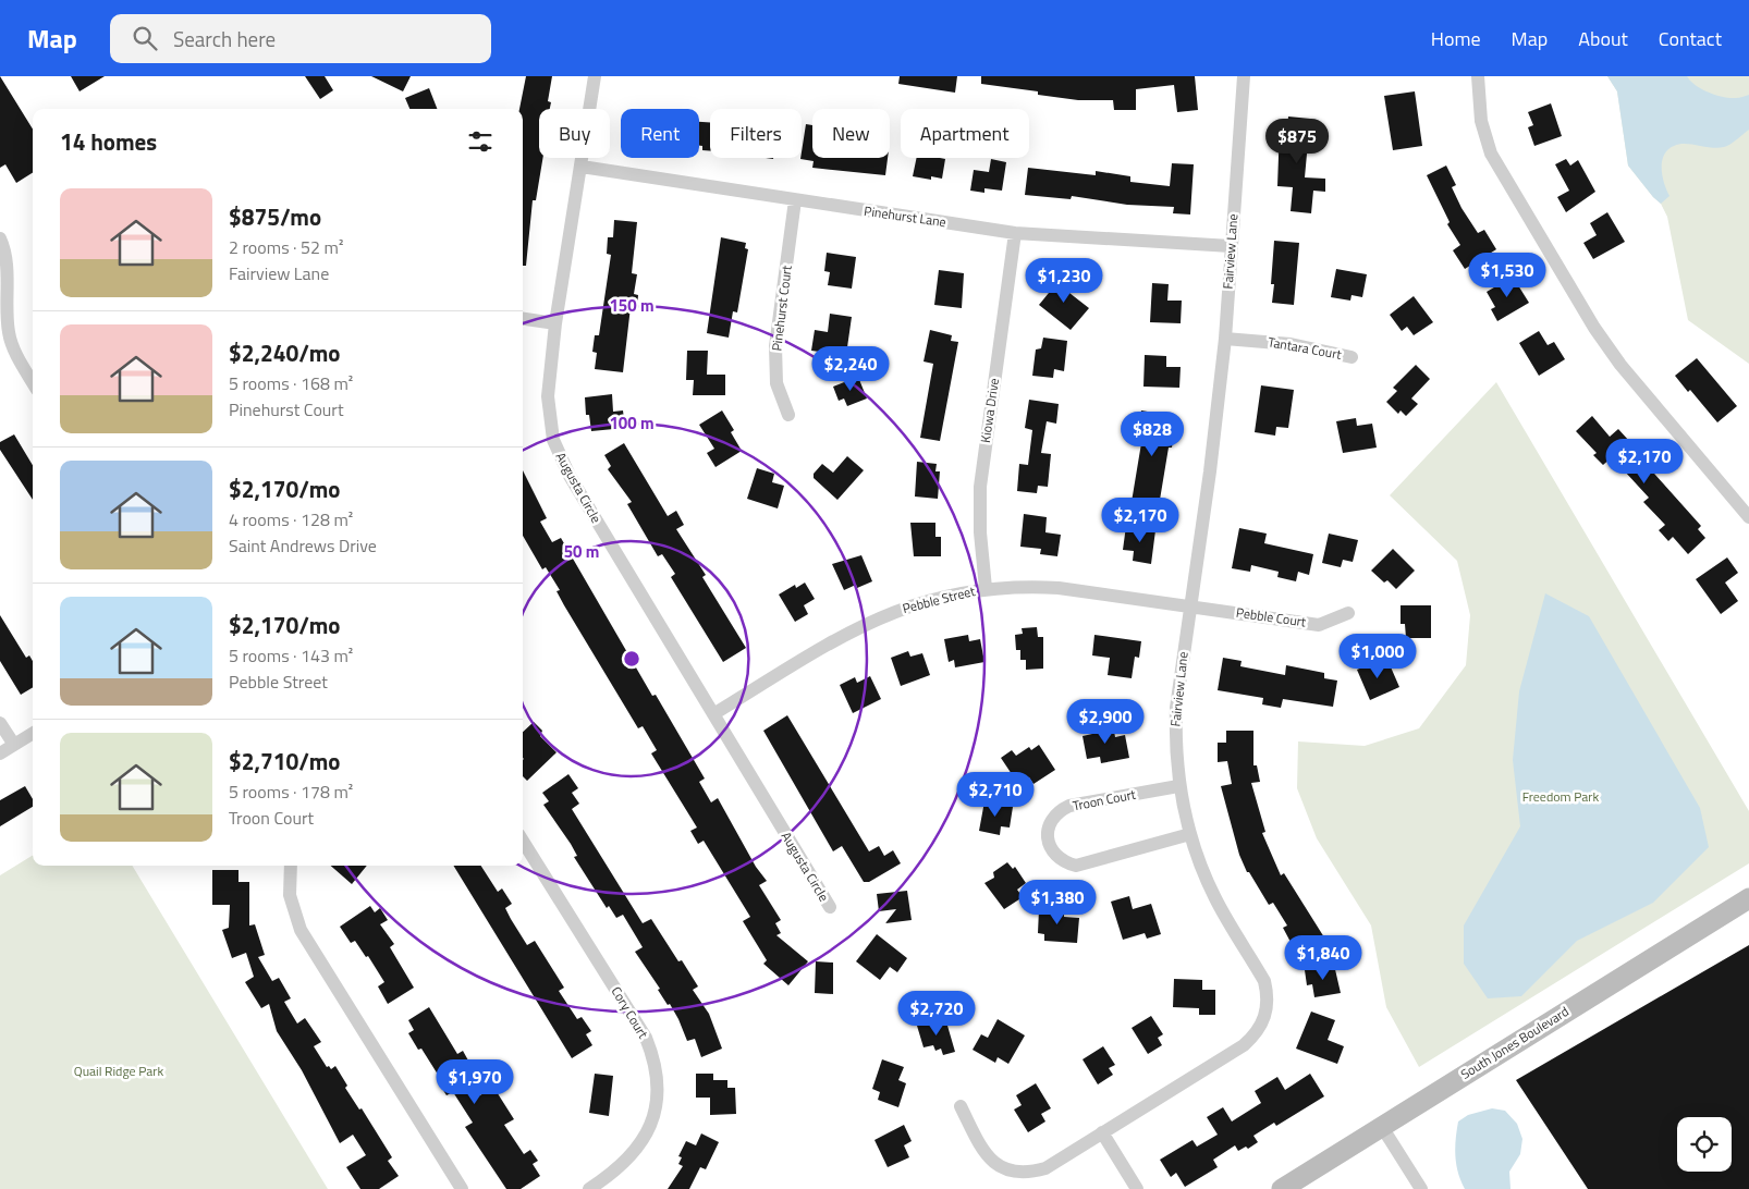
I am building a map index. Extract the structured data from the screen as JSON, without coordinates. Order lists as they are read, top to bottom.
{
  "streets": {
    "street": [
      "Pinehurst Lane",
      "Fairview Lane",
      "Pinehurst Court",
      "Tantara Court",
      "Kiowa Drive",
      "Augusta Circle",
      "Pebble Street",
      "Pebble Court",
      "Troon Court",
      "Cory Court",
      "South Jones Boulevard"
    ]
  },
  "crossings": [
    ["Pinehurst Lane", "Fairview Lane"],
    ["Pinehurst Lane", "Pinehurst Court"],
    ["Pinehurst Lane", "Kiowa Drive"],
    ["Pinehurst Lane", "Augusta Circle"],
    ["Fairview Lane", "Tantara Court"],
    ["Fairview Lane", "Pebble Street"],
    ["Fairview Lane", "Pebble Court"],
    ["Fairview Lane", "Troon Court"],
    ["Kiowa Drive", "Pebble Street"],
    ["Augusta Circle", "Pebble Street"],
    ["Pebble Street", "Pebble Court"]
  ],
  "parks": ["Freedom Park", "Quail Ridge Park"],
  "page": {
    "header": "Map",
    "search": "Search here",
    "nav": [
      "Home",
      "Map",
      "About",
      "Contact"
    ],
    "chip": [
      "Buy",
      "Rent",
      "Filters",
      "New",
      "Apartment"
    ],
    "heading": "14 homes",
    "price": [
      "$875",
      "$1,530",
      "$1,230",
      "$2,240",
      "$828",
      "$2,170",
      "$2,170",
      "$1,000",
      "$2,900",
      "$2,710",
      "$1,380",
      "$1,840",
      "$2,720",
      "$1,970"
    ],
    "list": [
      {
        "name": "$875/mo",
        "note": "2 rooms · 52 m² · Fairview Lane"
      },
      {
        "name": "$2,240/mo",
        "note": "5 rooms · 168 m² · Pinehurst Court"
      },
      {
        "name": "$2,170/mo",
        "note": "4 rooms · 128 m² · Saint Andrews Drive"
      },
      {
        "name": "$2,170/mo",
        "note": "5 rooms · 143 m² · Pebble Street"
      },
      {
        "name": "$2,710/mo",
        "note": "5 rooms · 178 m² · Troon Court"
      }
    ]
  },
  "rings": ["150 m", "100 m", "50 m"]
}
